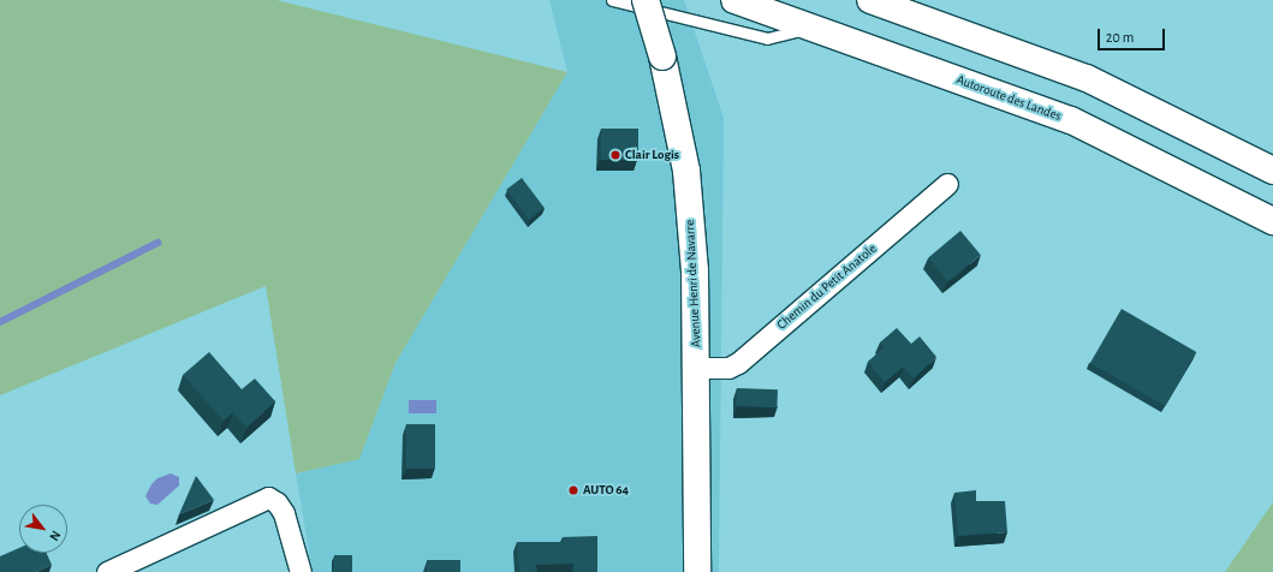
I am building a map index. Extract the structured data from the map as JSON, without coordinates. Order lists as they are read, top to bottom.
{
  "streets": {
    "main road": ["Autoroute des Landes", "Avenue Henri de Navarre"],
    "street": ["Chemin du Petit Anatole"]
  },
  "crossings": [
    ["Avenue Henri de Navarre", "Chemin du Petit Anatole"]
  ],
  "places": ["Clair Logis", "AUTO 64"],
  "scale_bar": "20 m",
  "north": "bottom right"
}
